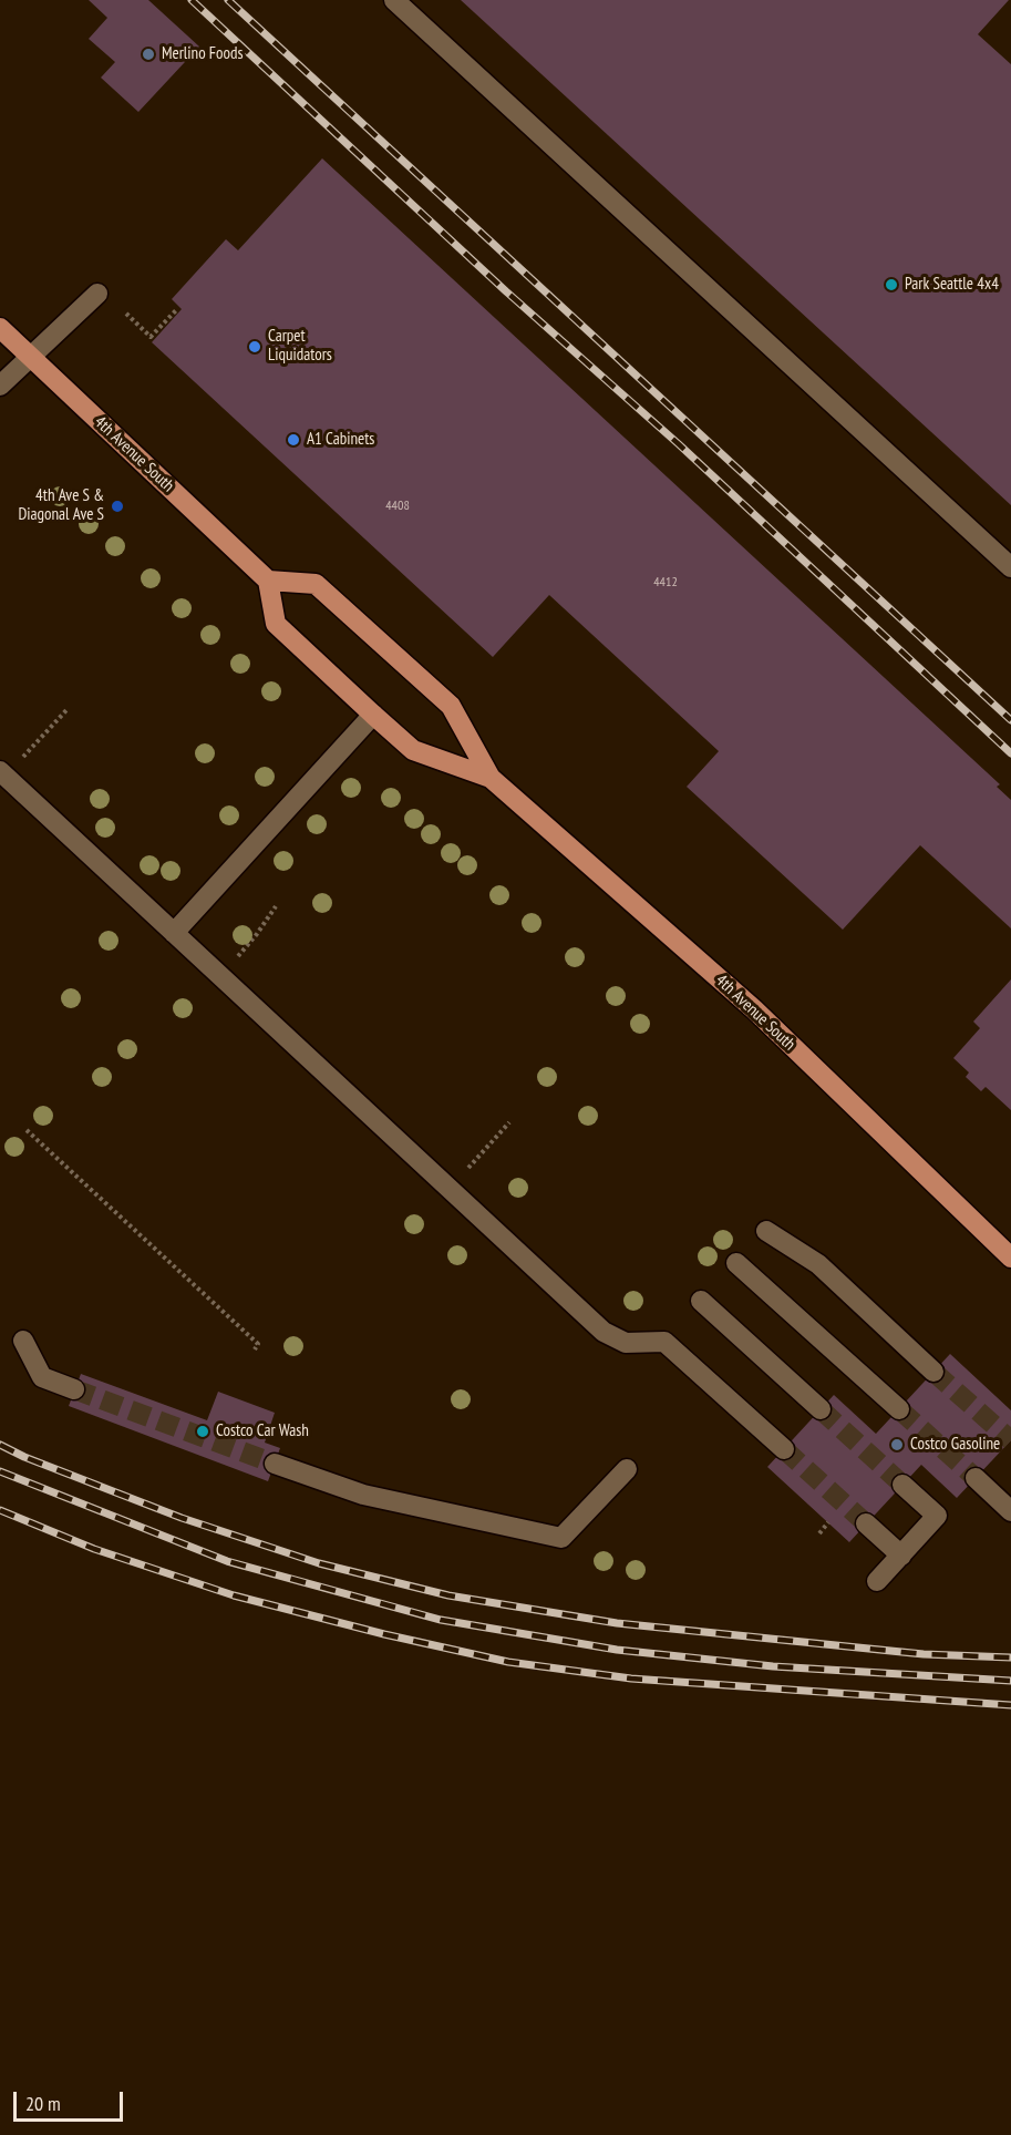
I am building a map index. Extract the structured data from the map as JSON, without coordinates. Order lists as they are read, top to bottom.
{
  "streets": {
    "main road": ["4th Avenue South"]
  },
  "places": [
    "Merlino Foods",
    "Park Seattle 4x4",
    "Carpet Liquidators",
    "A1 Cabinets",
    "4th Ave S & Diagonal Ave S",
    "Costco Car Wash",
    "Costco Gasoline"
  ],
  "house_numbers": ["4408", "4412"],
  "scale_bar": "20 m"
}
